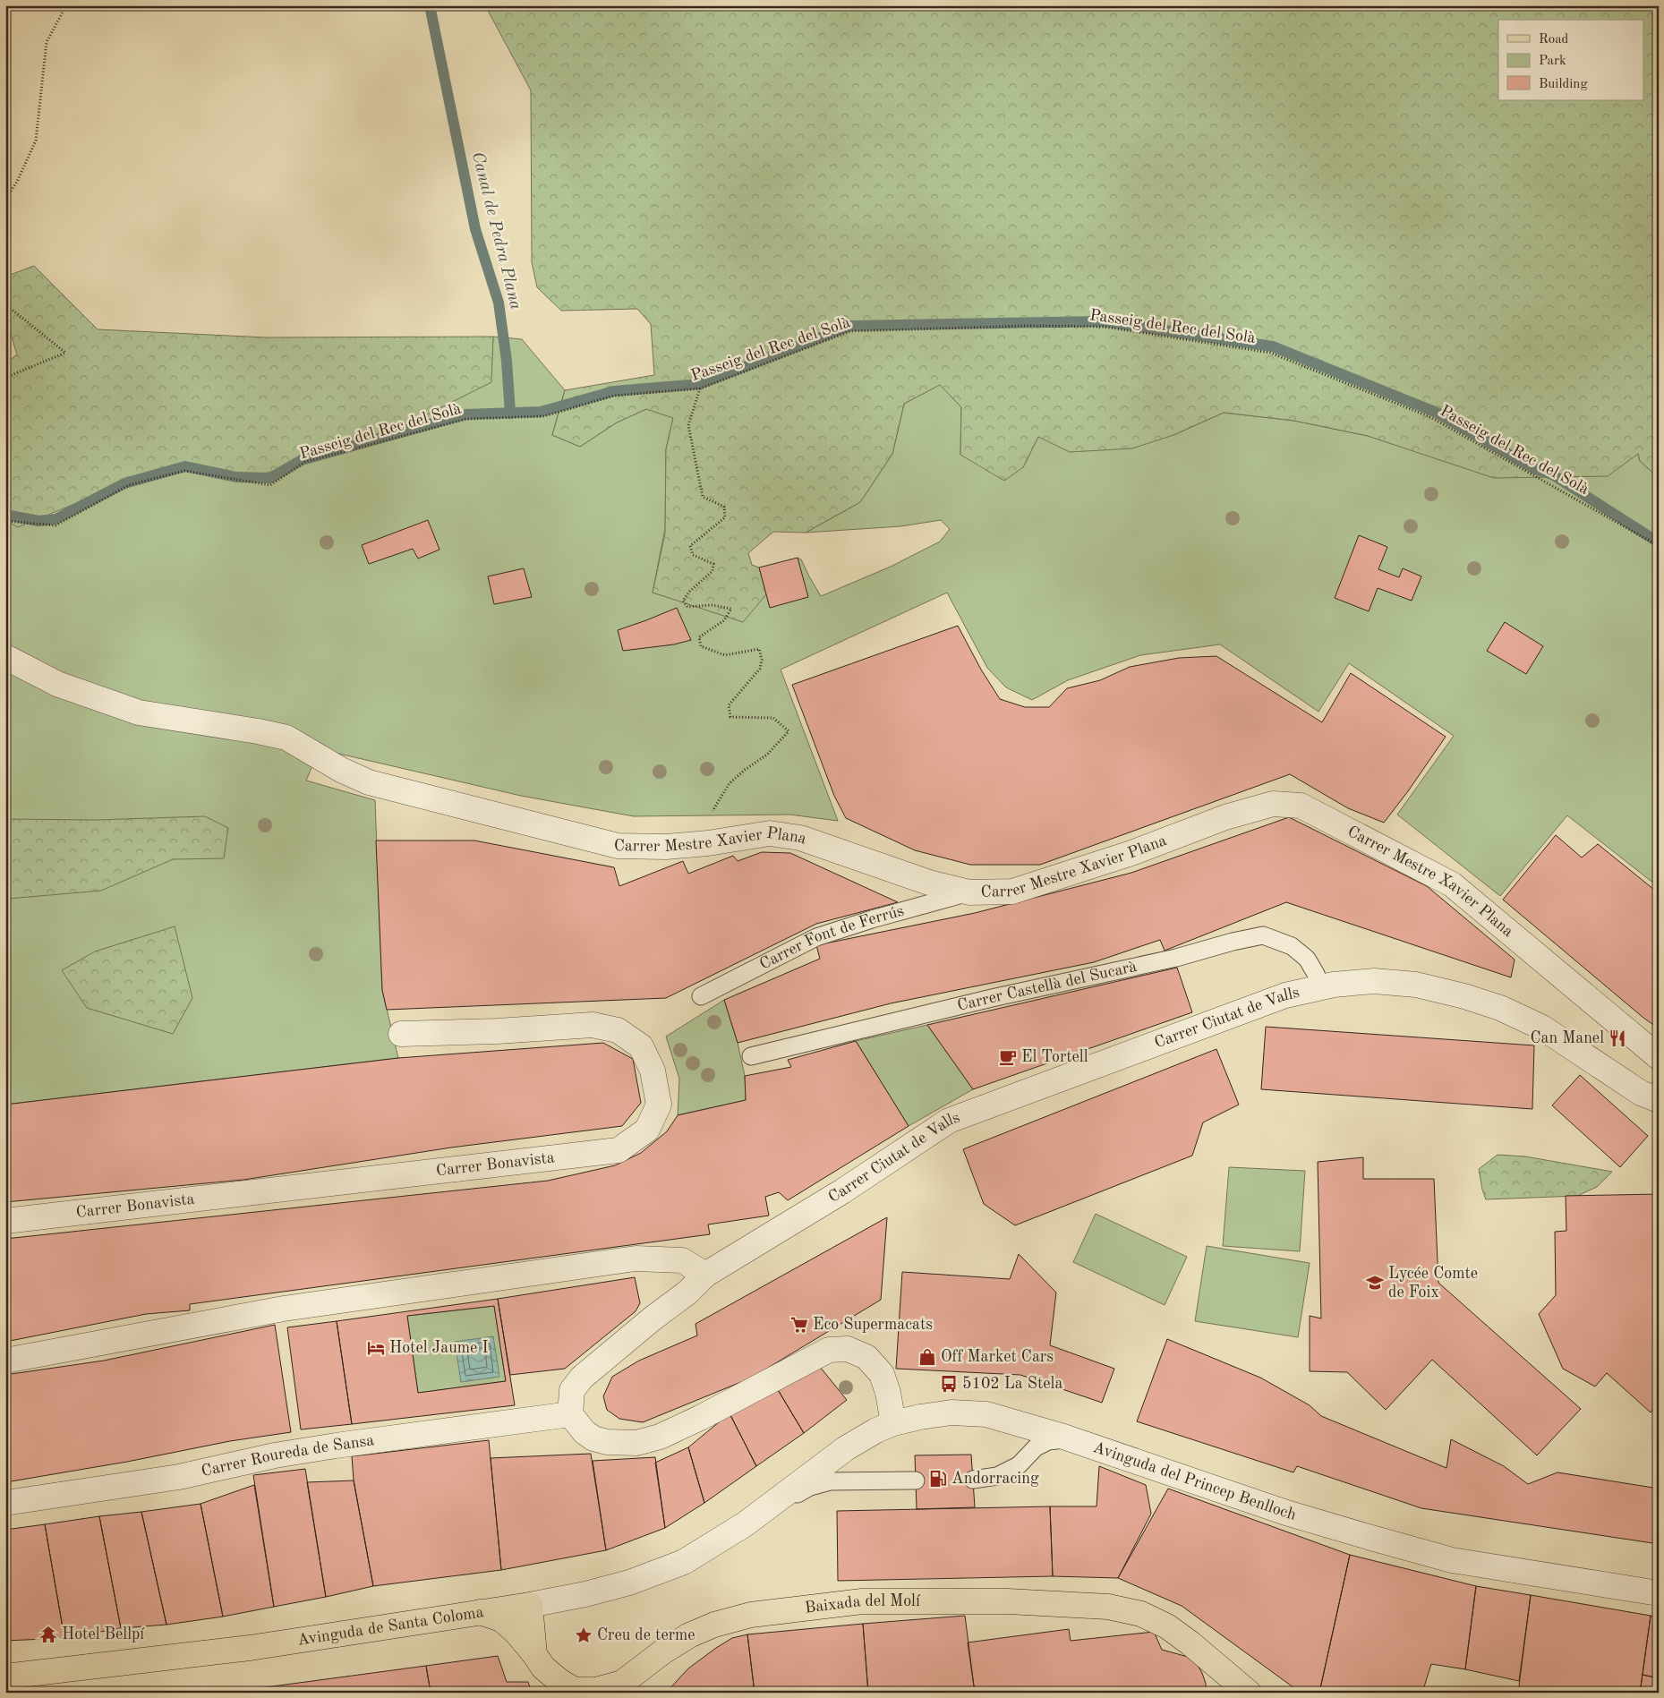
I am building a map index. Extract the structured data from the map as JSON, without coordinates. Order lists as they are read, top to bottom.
{
  "streets": {
    "main road": ["Baixada del Molí", "Avinguda de Santa Coloma"],
    "street": [
      "Carrer Mestre Xavier Plana",
      "Carrer Ciutat de Valls",
      "Carrer Bonavista",
      "Carrer Roureda de Sansa",
      "Avinguda del Princep Benlloch"
    ],
    "lane": ["Carrer Font de Ferrús", "Carrer Castellà del Sucarà"],
    "path": ["Passeig del Rec del Solà"]
  },
  "crossings": [
    ["Carrer Mestre Xavier Plana", "Carrer Font de Ferrús"],
    ["Carrer Castellà del Sucarà", "Carrer Ciutat de Valls"],
    ["Carrer Ciutat de Valls", "Carrer Roureda de Sansa"],
    ["Avinguda del Princep Benlloch", "Avinguda de Santa Coloma"],
    ["Baixada del Molí", "Avinguda de Santa Coloma"]
  ],
  "water": ["Canal de Pedra Plana"],
  "places": {
    "restaurant": ["Can Manel"],
    "cafe": ["El Tortell"],
    "school or university": ["Lycée Comte de Foix"],
    "supermarket": ["Eco Supermacats"],
    "hotel": ["Hotel Jaume I"],
    "shop": ["Off Market Cars"],
    "bus stop": ["5102 La Stela"],
    "fuel station": ["Andorracing"],
    "temple": ["Hotel Bellpí"],
    "place": ["Creu de terme"]
  },
  "legend": ["Road", "Park", "Building"]
}
